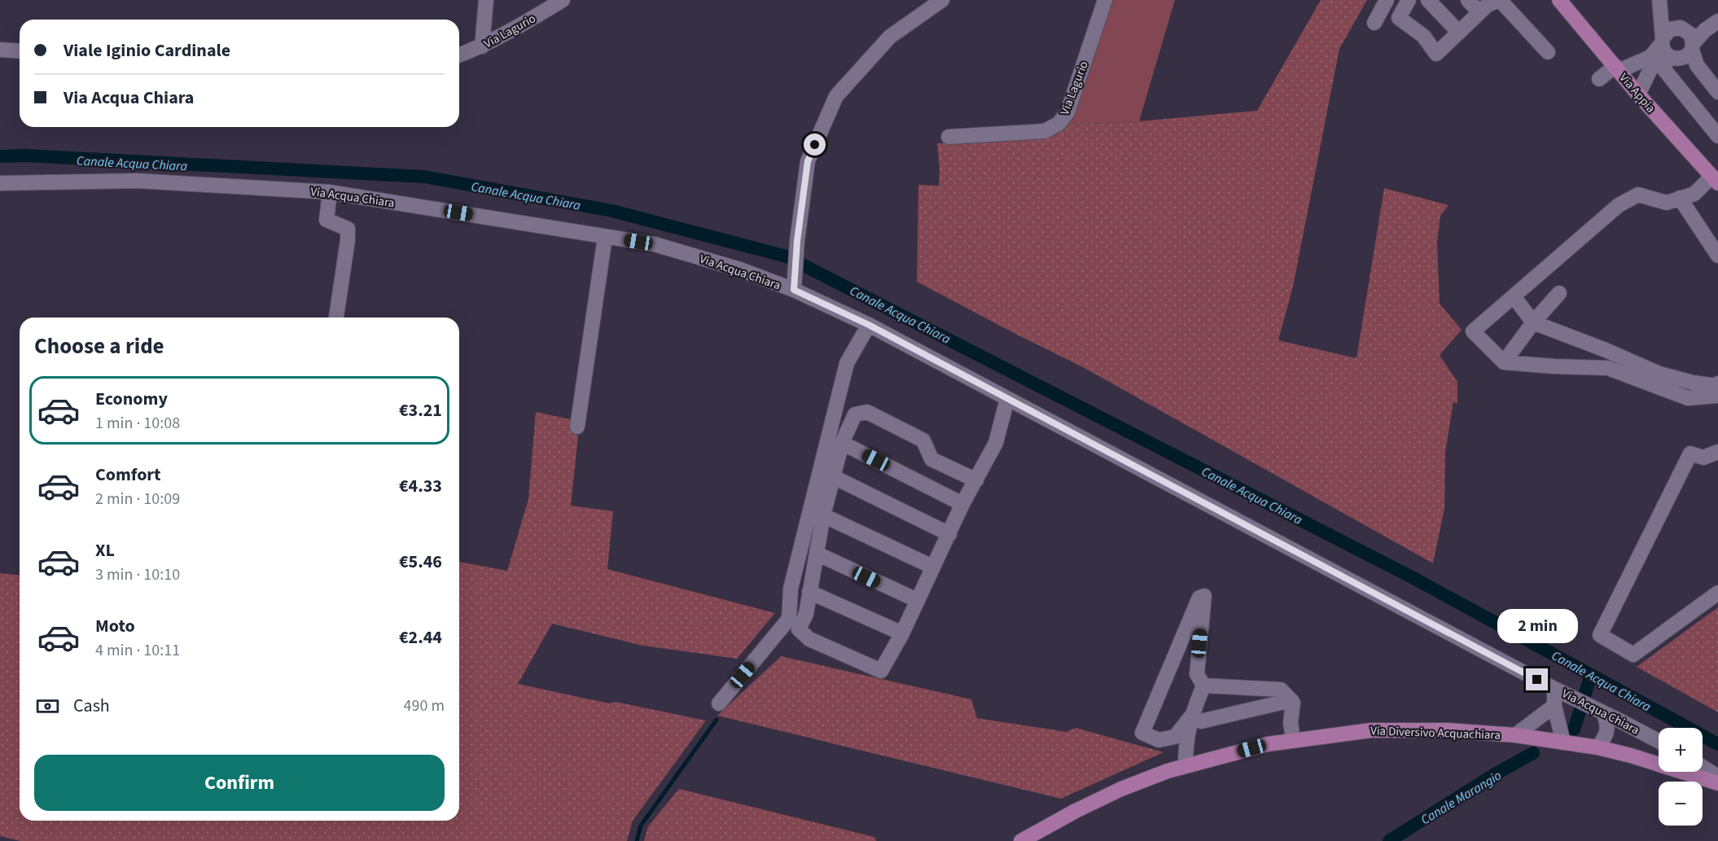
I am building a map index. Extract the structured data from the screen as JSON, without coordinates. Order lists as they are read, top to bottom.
{
  "streets": {
    "main road": ["Via Appia", "Via Diversivo Acquachiara"],
    "street": ["Via Lagurio", "Via Acqua Chiara"]
  },
  "water": ["Canale Acqua Chiara", "Canale Marangio"],
  "page": {
    "banner": ["Viale Iginio Cardinale", "Via Acqua Chiara"],
    "heading": "Choose a ride",
    "list": [
      {
        "name": "Economy",
        "note": "1 min · 10:08",
        "value": "€3.21"
      },
      {
        "name": "Comfort",
        "note": "2 min · 10:09",
        "value": "€4.33"
      },
      {
        "name": "XL",
        "note": "3 min · 10:10",
        "value": "€5.46"
      },
      {
        "name": "Moto",
        "note": "4 min · 10:11",
        "value": "€2.44"
      }
    ],
    "bubble": "2 min",
    "pay": ["Cash", "490 m"],
    "map_buttons": ["+", "−"],
    "buttons": "Confirm"
  }
}
